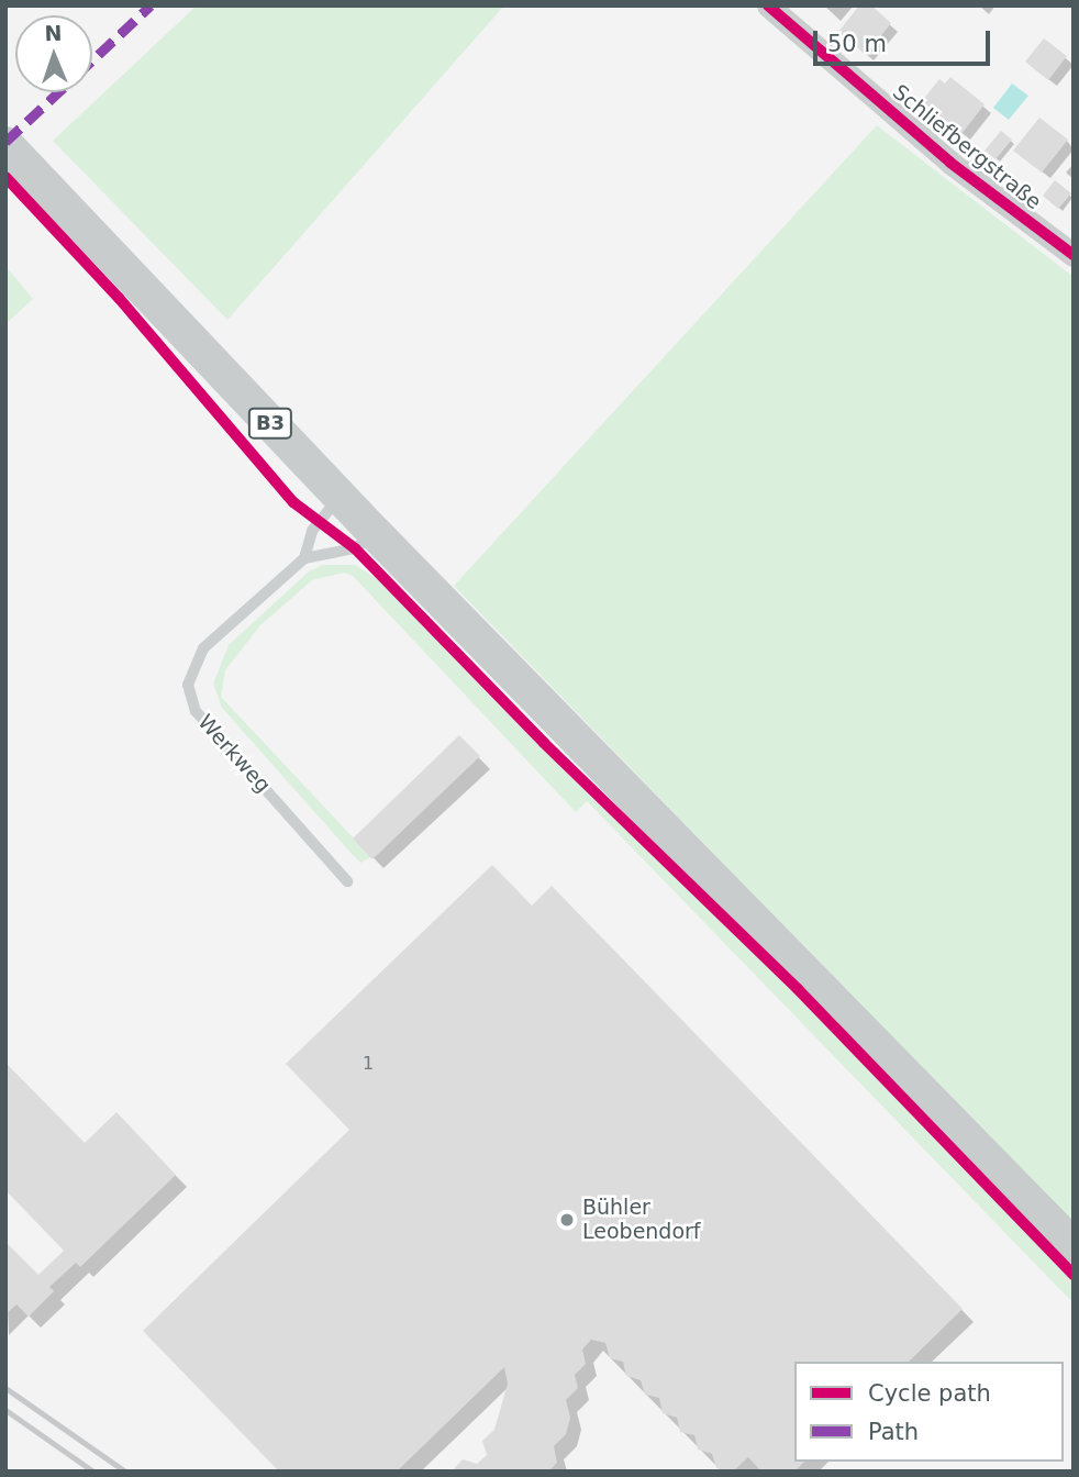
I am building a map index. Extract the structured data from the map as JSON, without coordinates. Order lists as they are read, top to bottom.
{
  "streets": {
    "main road": ["B3"],
    "street": ["Schliefbergstraße"],
    "lane": ["Werkweg"]
  },
  "places": ["Bühler Leobendorf"],
  "house_numbers": ["1"],
  "legend": ["Cycle path", "Path"],
  "scale_bar": "50 m",
  "north": "top"
}
